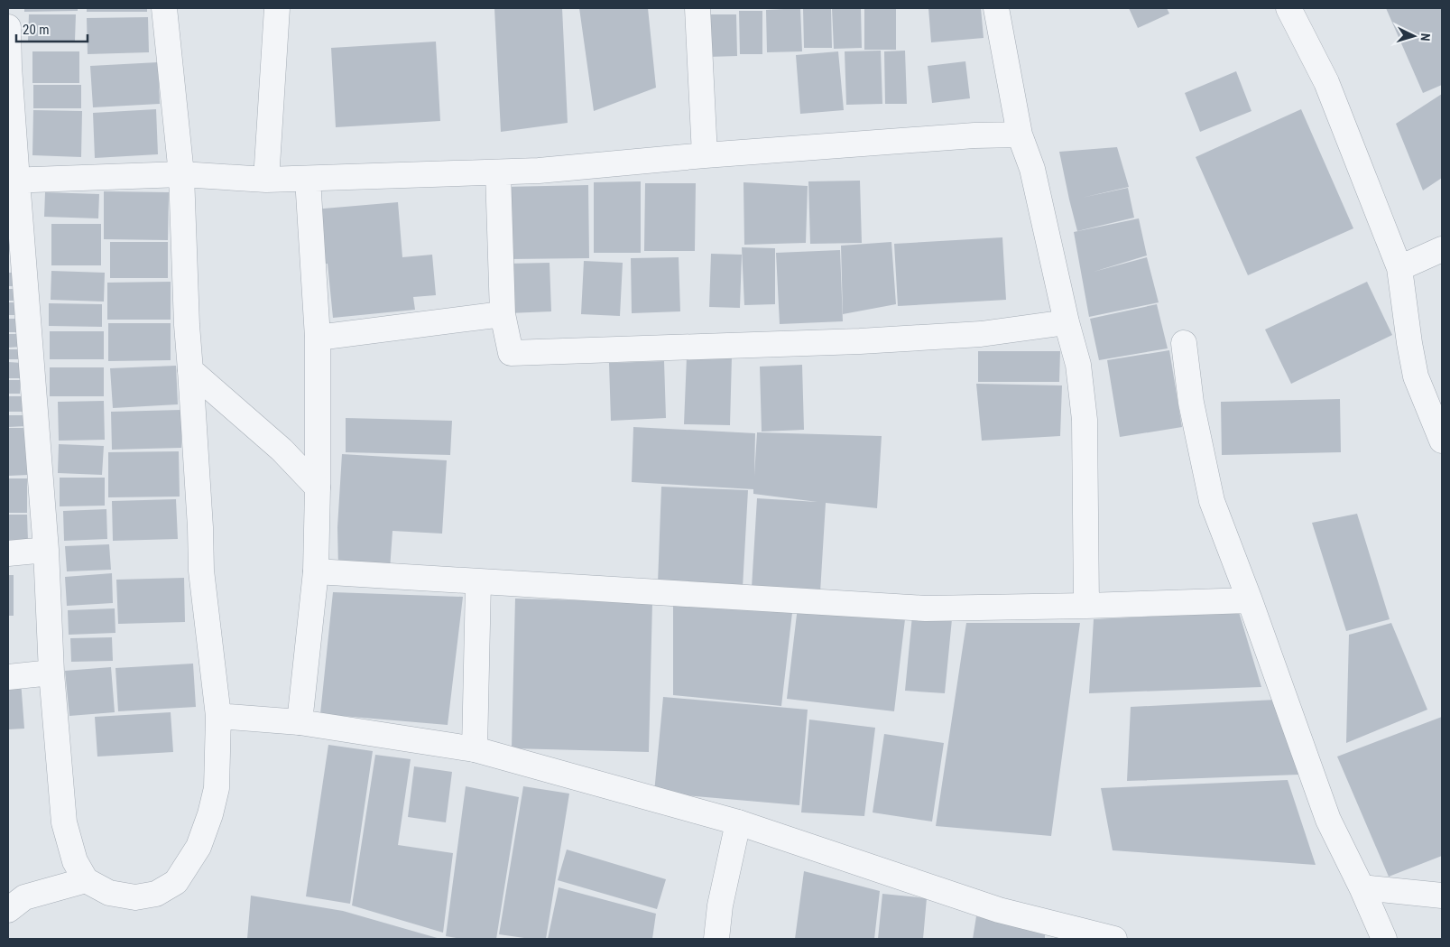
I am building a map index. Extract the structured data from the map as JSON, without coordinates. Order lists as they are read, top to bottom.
{
  "scale_bar": "20 m",
  "north": "right"
}
